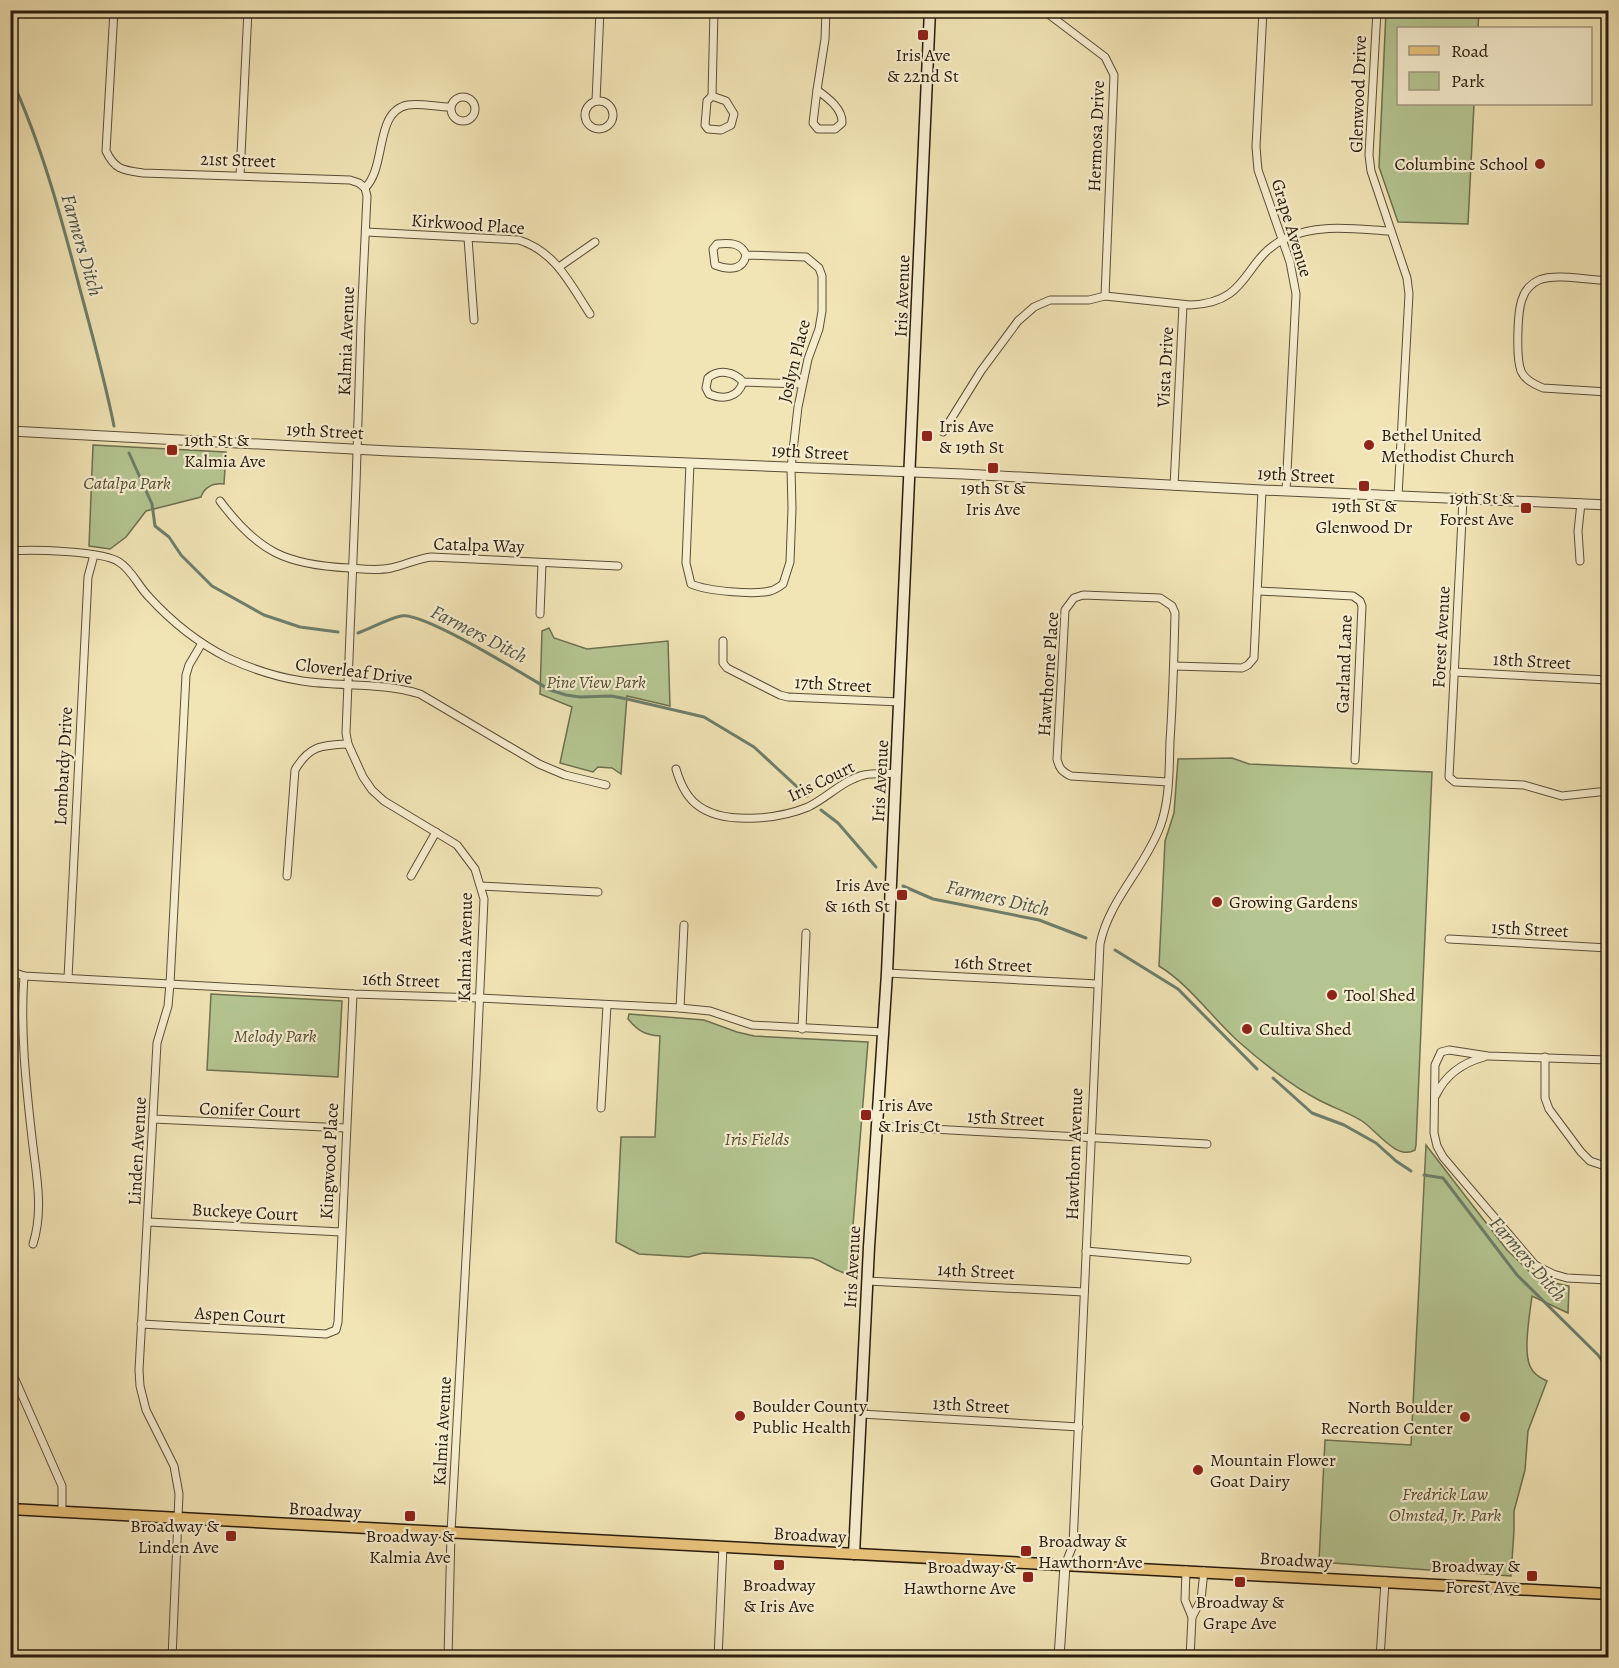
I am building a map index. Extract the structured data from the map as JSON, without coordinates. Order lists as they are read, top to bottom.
{
  "streets": {
    "main road": ["Iris Avenue", "Broadway"],
    "street": [
      "Glenwood Drive",
      "Hermosa Drive",
      "21st Street",
      "Kirkwood Place",
      "Grape Avenue",
      "Kalmia Avenue",
      "Joslyn Place",
      "Vista Drive",
      "19th Street",
      "Catalpa Way",
      "Forest Avenue",
      "18th Street",
      "Garland Lane",
      "Cloverleaf Drive",
      "Hawthorne Place",
      "17th Street",
      "Lombardy Drive",
      "Iris Court",
      "15th Street",
      "16th Street",
      "Conifer Court",
      "Linden Avenue",
      "Hawthorn Avenue",
      "Kingwood Place",
      "Buckeye Court",
      "14th Street",
      "Aspen Court",
      "13th Street"
    ]
  },
  "crossings": [
    ["Glenwood Drive", "19th Street"],
    ["Hermosa Drive", "Vista Drive"],
    ["21st Street", "Kalmia Avenue"],
    ["Kirkwood Place", "Kalmia Avenue"],
    ["Grape Avenue", "19th Street"],
    ["Iris Avenue", "19th Street"],
    ["Iris Avenue", "17th Street"],
    ["Iris Avenue", "Iris Court"],
    ["Iris Avenue", "15th Street"],
    ["Iris Avenue", "16th Street"],
    ["Iris Avenue", "14th Street"],
    ["Iris Avenue", "13th Street"],
    ["Iris Avenue", "Broadway"],
    ["Kalmia Avenue", "19th Street"],
    ["Kalmia Avenue", "Catalpa Way"],
    ["Kalmia Avenue", "Cloverleaf Drive"],
    ["Kalmia Avenue", "16th Street"],
    ["Kalmia Avenue", "Broadway"],
    ["Joslyn Place", "19th Street"],
    ["Vista Drive", "19th Street"],
    ["19th Street", "Forest Avenue"],
    ["Forest Avenue", "18th Street"],
    ["Cloverleaf Drive", "Lombardy Drive"],
    ["Cloverleaf Drive", "Linden Avenue"],
    ["Hawthorne Place", "Hawthorn Avenue"],
    ["Lombardy Drive", "16th Street"],
    ["15th Street", "Hawthorn Avenue"],
    ["16th Street", "Linden Avenue"],
    ["16th Street", "Hawthorn Avenue"],
    ["16th Street", "Kingwood Place"],
    ["Conifer Court", "Linden Avenue"],
    ["Conifer Court", "Kingwood Place"],
    ["Linden Avenue", "Buckeye Court"],
    ["Linden Avenue", "Aspen Court"],
    ["Linden Avenue", "Broadway"],
    ["Hawthorn Avenue", "14th Street"],
    ["Hawthorn Avenue", "13th Street"],
    ["Hawthorn Avenue", "Broadway"],
    ["Kingwood Place", "Buckeye Court"],
    ["Kingwood Place", "Aspen Court"]
  ],
  "water": ["Farmers Ditch"],
  "parks": [
    "Catalpa Park",
    "Pine View Park",
    "Melody Park",
    "Iris Fields",
    "Fredrick Law Olmsted, Jr. Park"
  ],
  "places": {
    "transit": [
      "Iris Ave & 22nd St",
      "Iris Ave & 19th St",
      "19th St & Kalmia Ave",
      "19th St & Iris Ave",
      "19th St & Glenwood Dr",
      "19th St & Forest Ave",
      "Iris Ave & 16th St",
      "Iris Ave & Iris Ct",
      "Broadway & Kalmia Ave",
      "Broadway & Linden Ave",
      "Broadway & Hawthorn Ave",
      "Broadway & Iris Ave",
      "Broadway & Forest Ave",
      "Broadway & Hawthorne Ave",
      "Broadway & Grape Ave"
    ],
    "other": [
      "Columbine School",
      "Bethel United Methodist Church",
      "Growing Gardens",
      "Tool Shed",
      "Cultiva Shed",
      "Boulder County Public Health",
      "North Boulder Recreation Center",
      "Mountain Flower Goat Dairy"
    ]
  },
  "legend": ["Road", "Park"]
}
